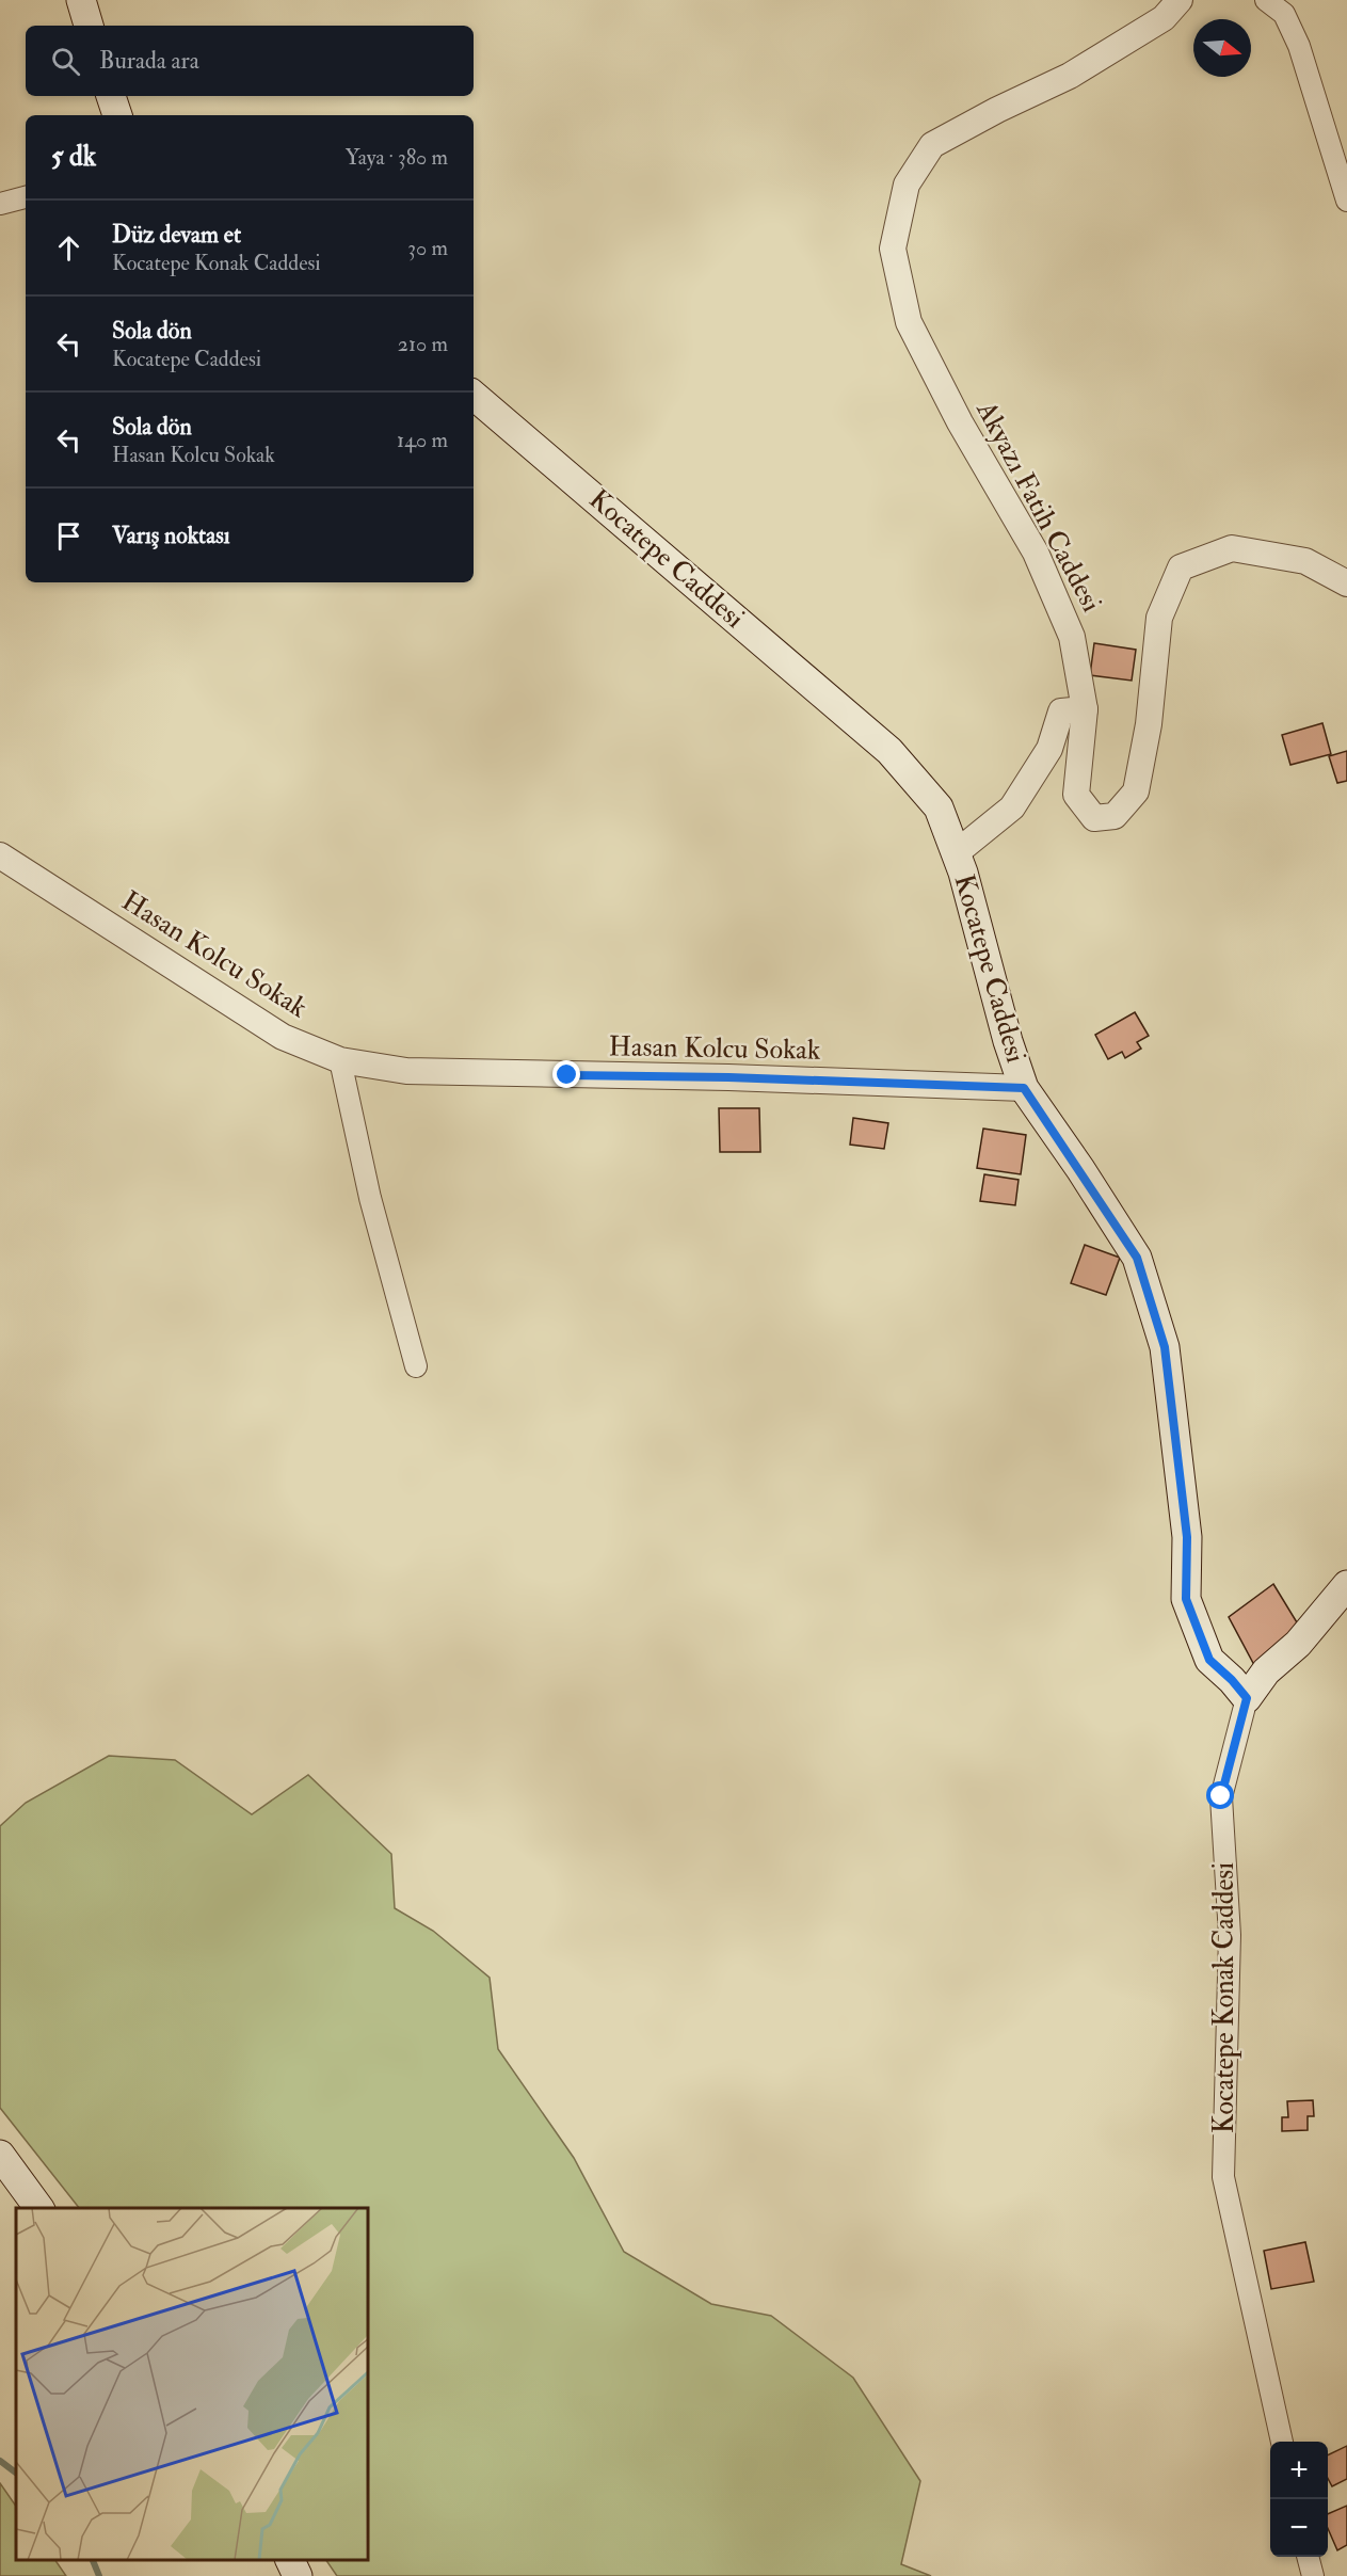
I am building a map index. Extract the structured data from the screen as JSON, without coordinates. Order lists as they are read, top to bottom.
{
  "streets": {
    "main road": ["Kocatepe Caddesi", "Kocatepe Konak Caddesi"],
    "street": ["Akyazı Fatih Caddesi", "Hasan Kolcu Sokak"]
  },
  "crossings": [
    ["Kocatepe Caddesi", "Hasan Kolcu Sokak"],
    ["Kocatepe Caddesi", "Kocatepe Konak Caddesi"]
  ],
  "north": "right",
  "page": {
    "search": "Burada ara",
    "heading": ["5 dk", "Yaya · 380 m"],
    "list": [
      ["Düz devam et", "Kocatepe Konak Caddesi", "30 m"],
      ["Sola dön", "Kocatepe Caddesi", "210 m"],
      ["Sola dön", "Hasan Kolcu Sokak", "140 m"],
      "Varış noktası"
    ],
    "map_buttons": ["+", "−"]
  }
}
